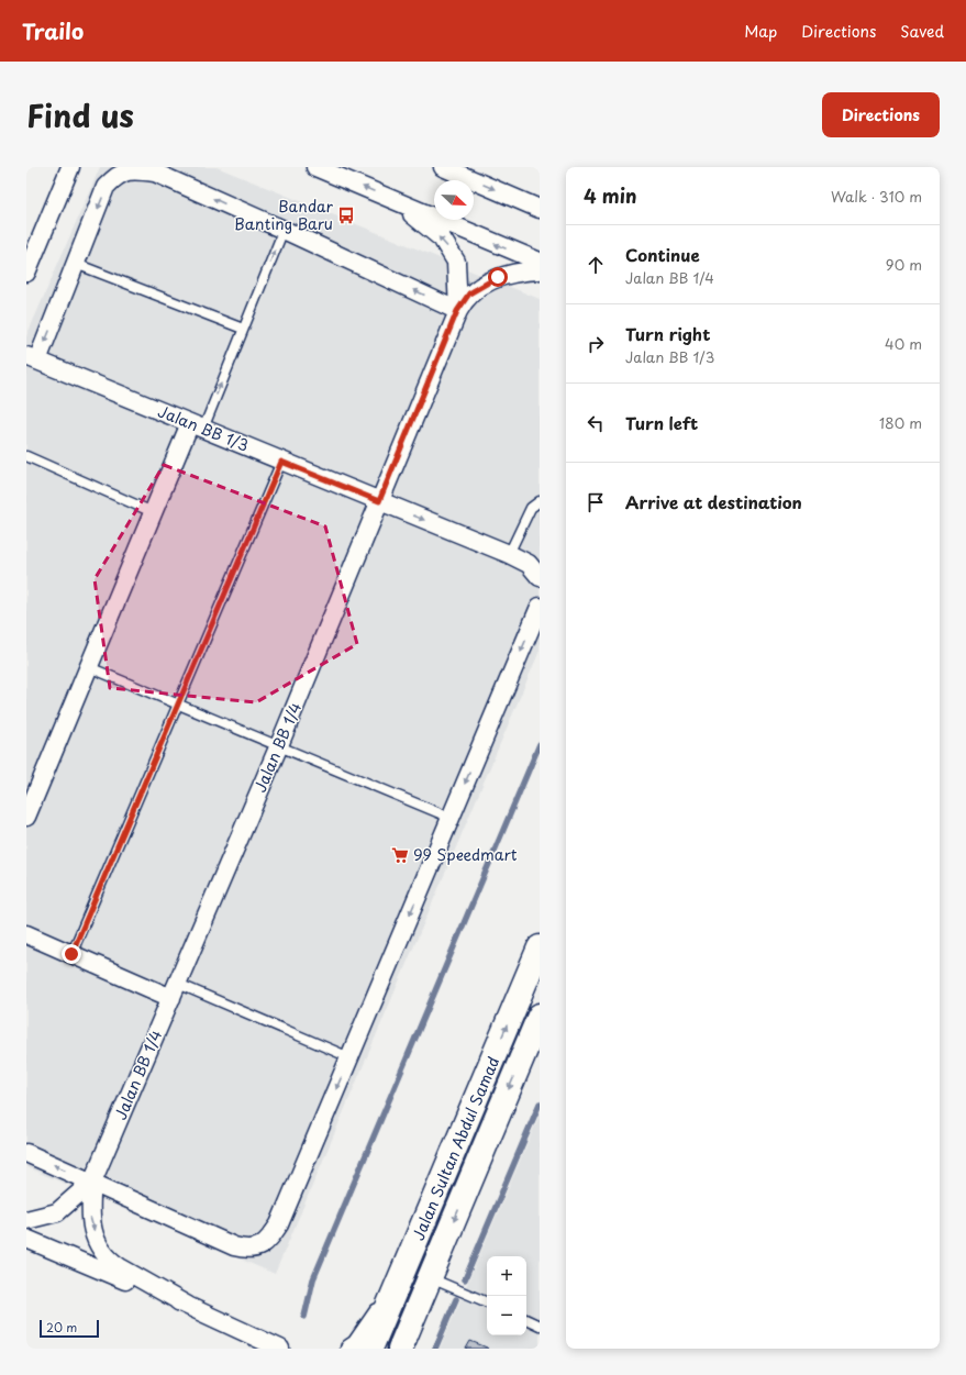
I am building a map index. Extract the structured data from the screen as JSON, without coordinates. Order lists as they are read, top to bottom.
{
  "streets": {
    "main road": ["Jalan Sultan Abdul Samad"],
    "street": ["Jalan BB 1/3", "Jalan BB 1/4"]
  },
  "crossings": [
    ["Jalan BB 1/3", "Jalan BB 1/4"]
  ],
  "places": {
    "bus stop": ["Bandar Banting Baru"],
    "supermarket": ["99 Speedmart"]
  },
  "scale_bar": "20 m",
  "north": "bottom right",
  "page": {
    "header": "Trailo",
    "nav": ["Map", "Directions", "Saved"],
    "title": "Find us",
    "buttons": "Directions",
    "heading": ["4 min", "Walk · 310 m"],
    "list": [
      ["Continue", "Jalan BB 1/4", "90 m"],
      ["Turn right", "Jalan BB 1/3", "40 m"],
      ["Turn left", "180 m"],
      "Arrive at destination"
    ],
    "map_buttons": ["+", "−"],
    "scale": "20 m"
  }
}
